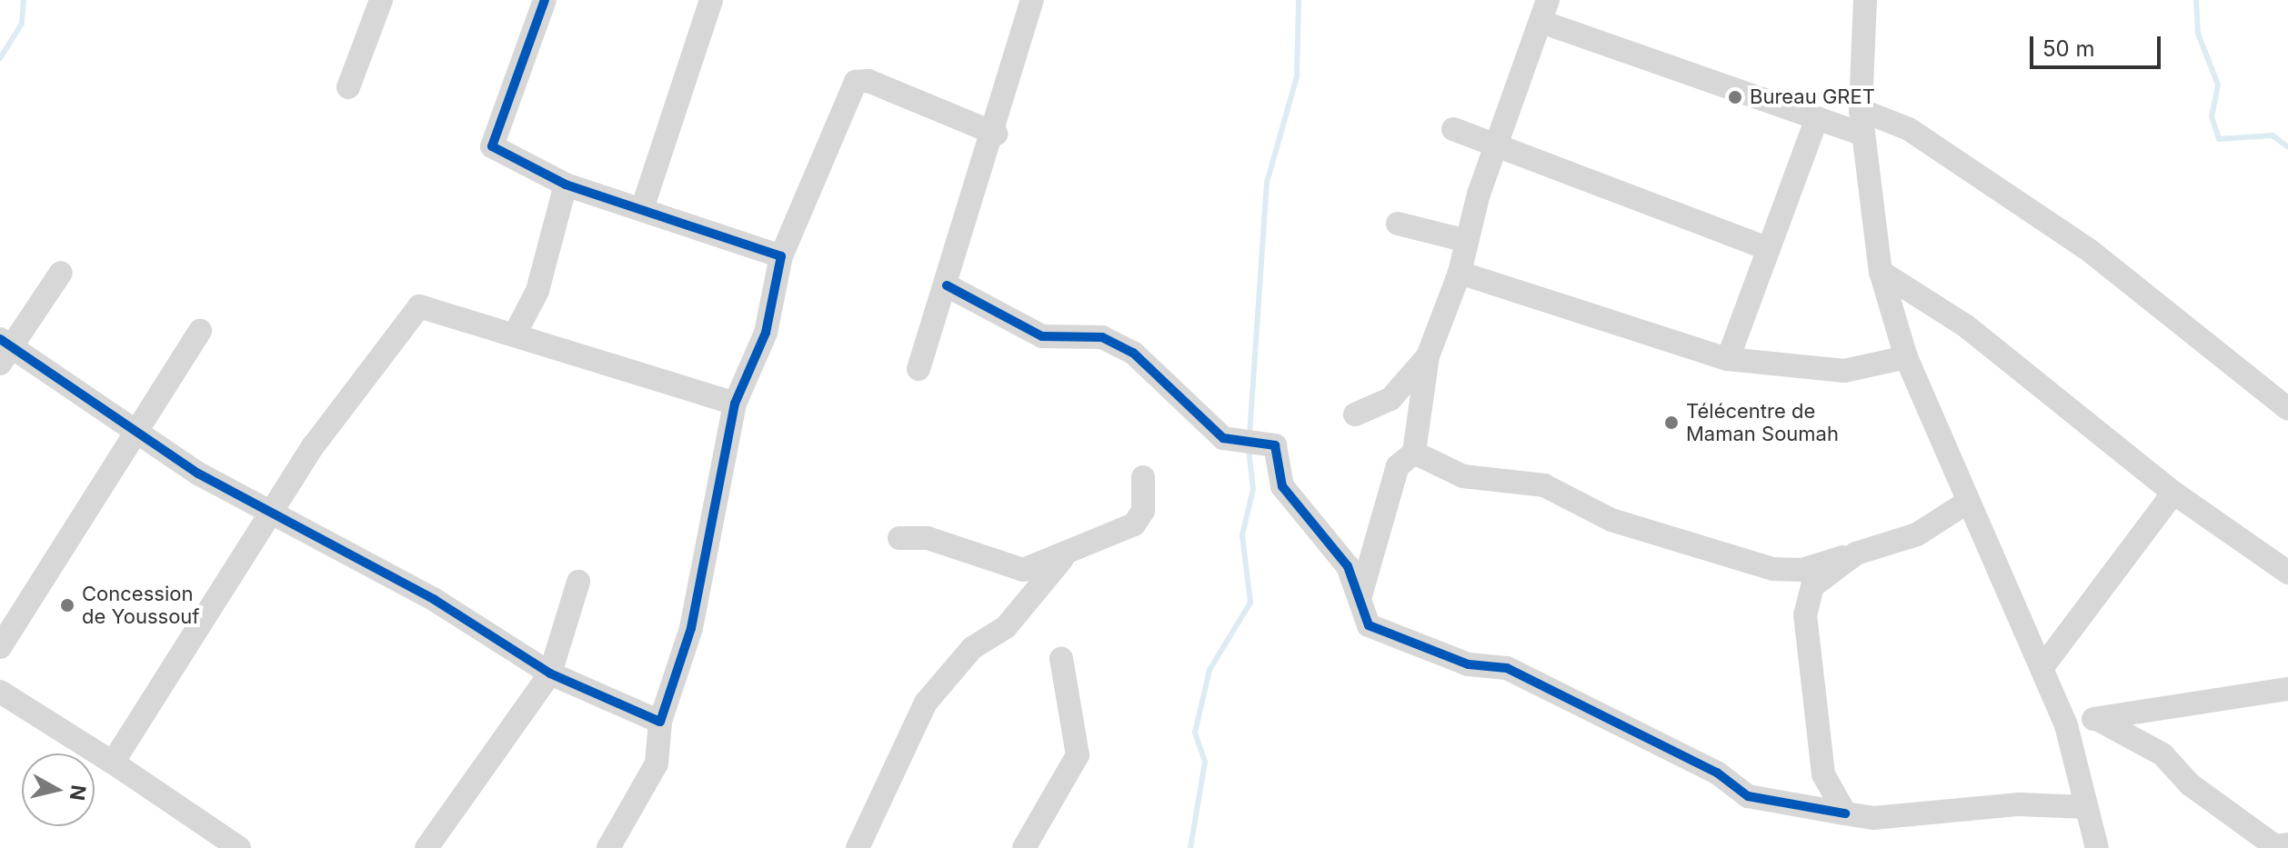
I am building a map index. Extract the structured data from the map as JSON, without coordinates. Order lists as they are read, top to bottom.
{
  "places": ["Bureau GRET", "Télécentre de Maman Soumah", "Concession de Youssouf"],
  "scale_bar": "50 m",
  "north": "right"
}
